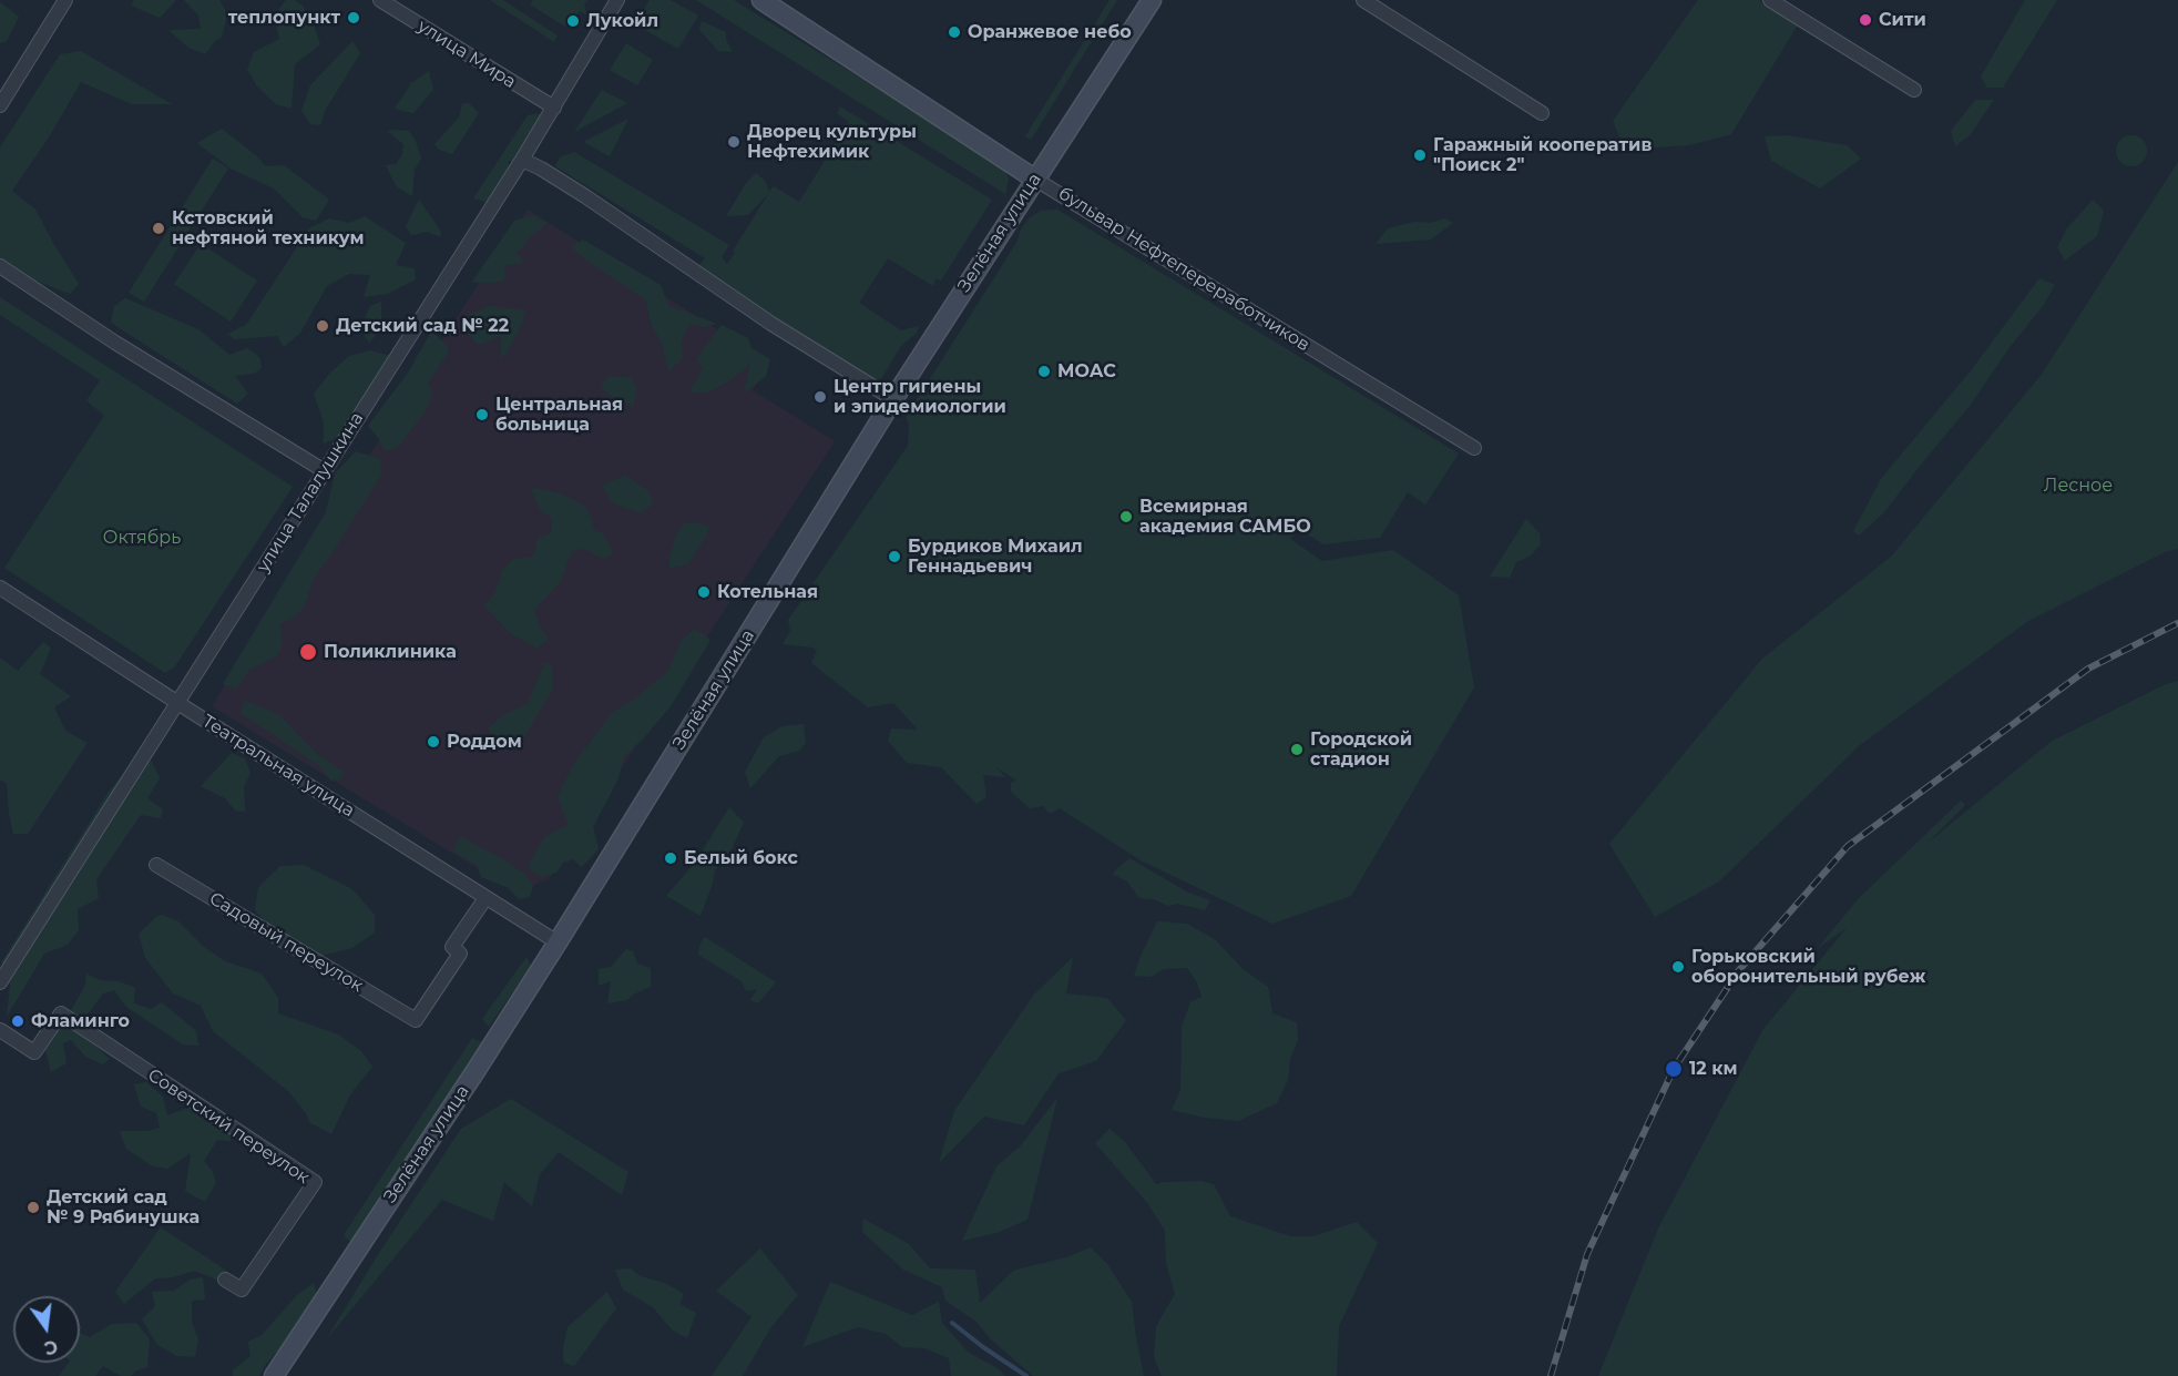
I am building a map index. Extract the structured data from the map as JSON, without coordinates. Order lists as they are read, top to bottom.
{
  "streets": {
    "main road": ["Зелёная улица", "бульвар Нефтепереработчиков"],
    "street": [
      "улица Мира",
      "улица Талалушкина",
      "Театральная улица",
      "Садовый переулок",
      "Советский переулок"
    ]
  },
  "crossings": [
    ["улица Мира", "улица Талалушкина"],
    ["Зелёная улица", "бульвар Нефтепереработчиков"],
    ["Зелёная улица", "Театральная улица"],
    ["улица Талалушкина", "Театральная улица"],
    ["Театральная улица", "Садовый переулок"]
  ],
  "parks": ["Лесное", "Октябрь"],
  "places": [
    "теплопункт",
    "Сити",
    "Лукойл",
    "Оранжевое небо",
    "Дворец культуры Нефтехимик",
    "Гаражный кооператив \"Поиск 2\"",
    "Кстовский нефтяной техникум",
    "Детский сад № 22",
    "МОАС",
    "Центр гигиены и эпидемиологии",
    "Центральная больница",
    "Всемирная академия САМБО",
    "Бурдиков Михаил Геннадьевич",
    "Котельная",
    "Поликлиника",
    "Роддом",
    "Городской стадион",
    "Белый бокс",
    "Горьковский оборонительный рубеж",
    "Фламинго",
    "12 км",
    "Детский сад № 9 Рябинушка"
  ],
  "north": "bottom"
}
